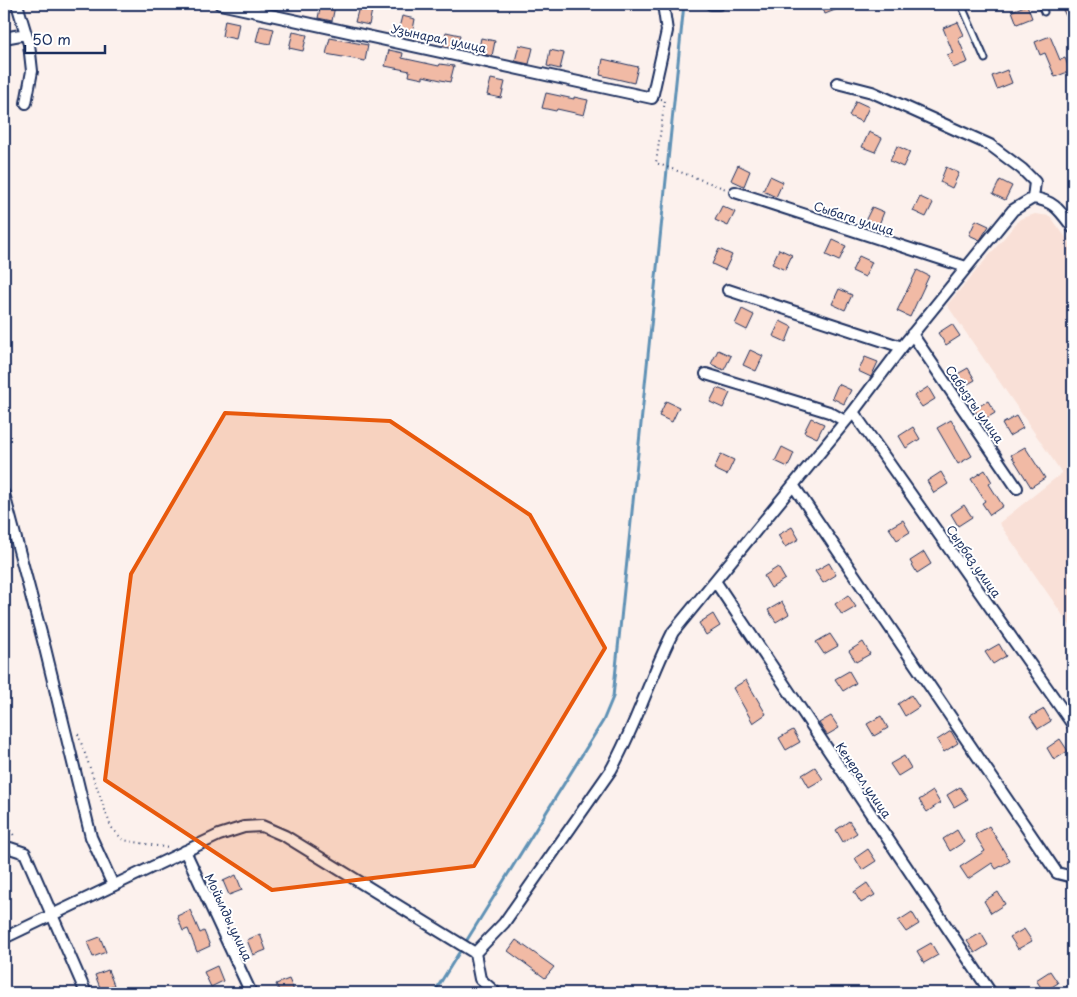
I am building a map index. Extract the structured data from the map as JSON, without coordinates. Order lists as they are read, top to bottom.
{
  "streets": {
    "street": [
      "Узынарал улица",
      "Сыбага улица",
      "Сабызгы улица",
      "Сырбаз улица",
      "Кенерал улица",
      "Мойылды улица"
    ]
  },
  "scale_bar": "50 m"
}
